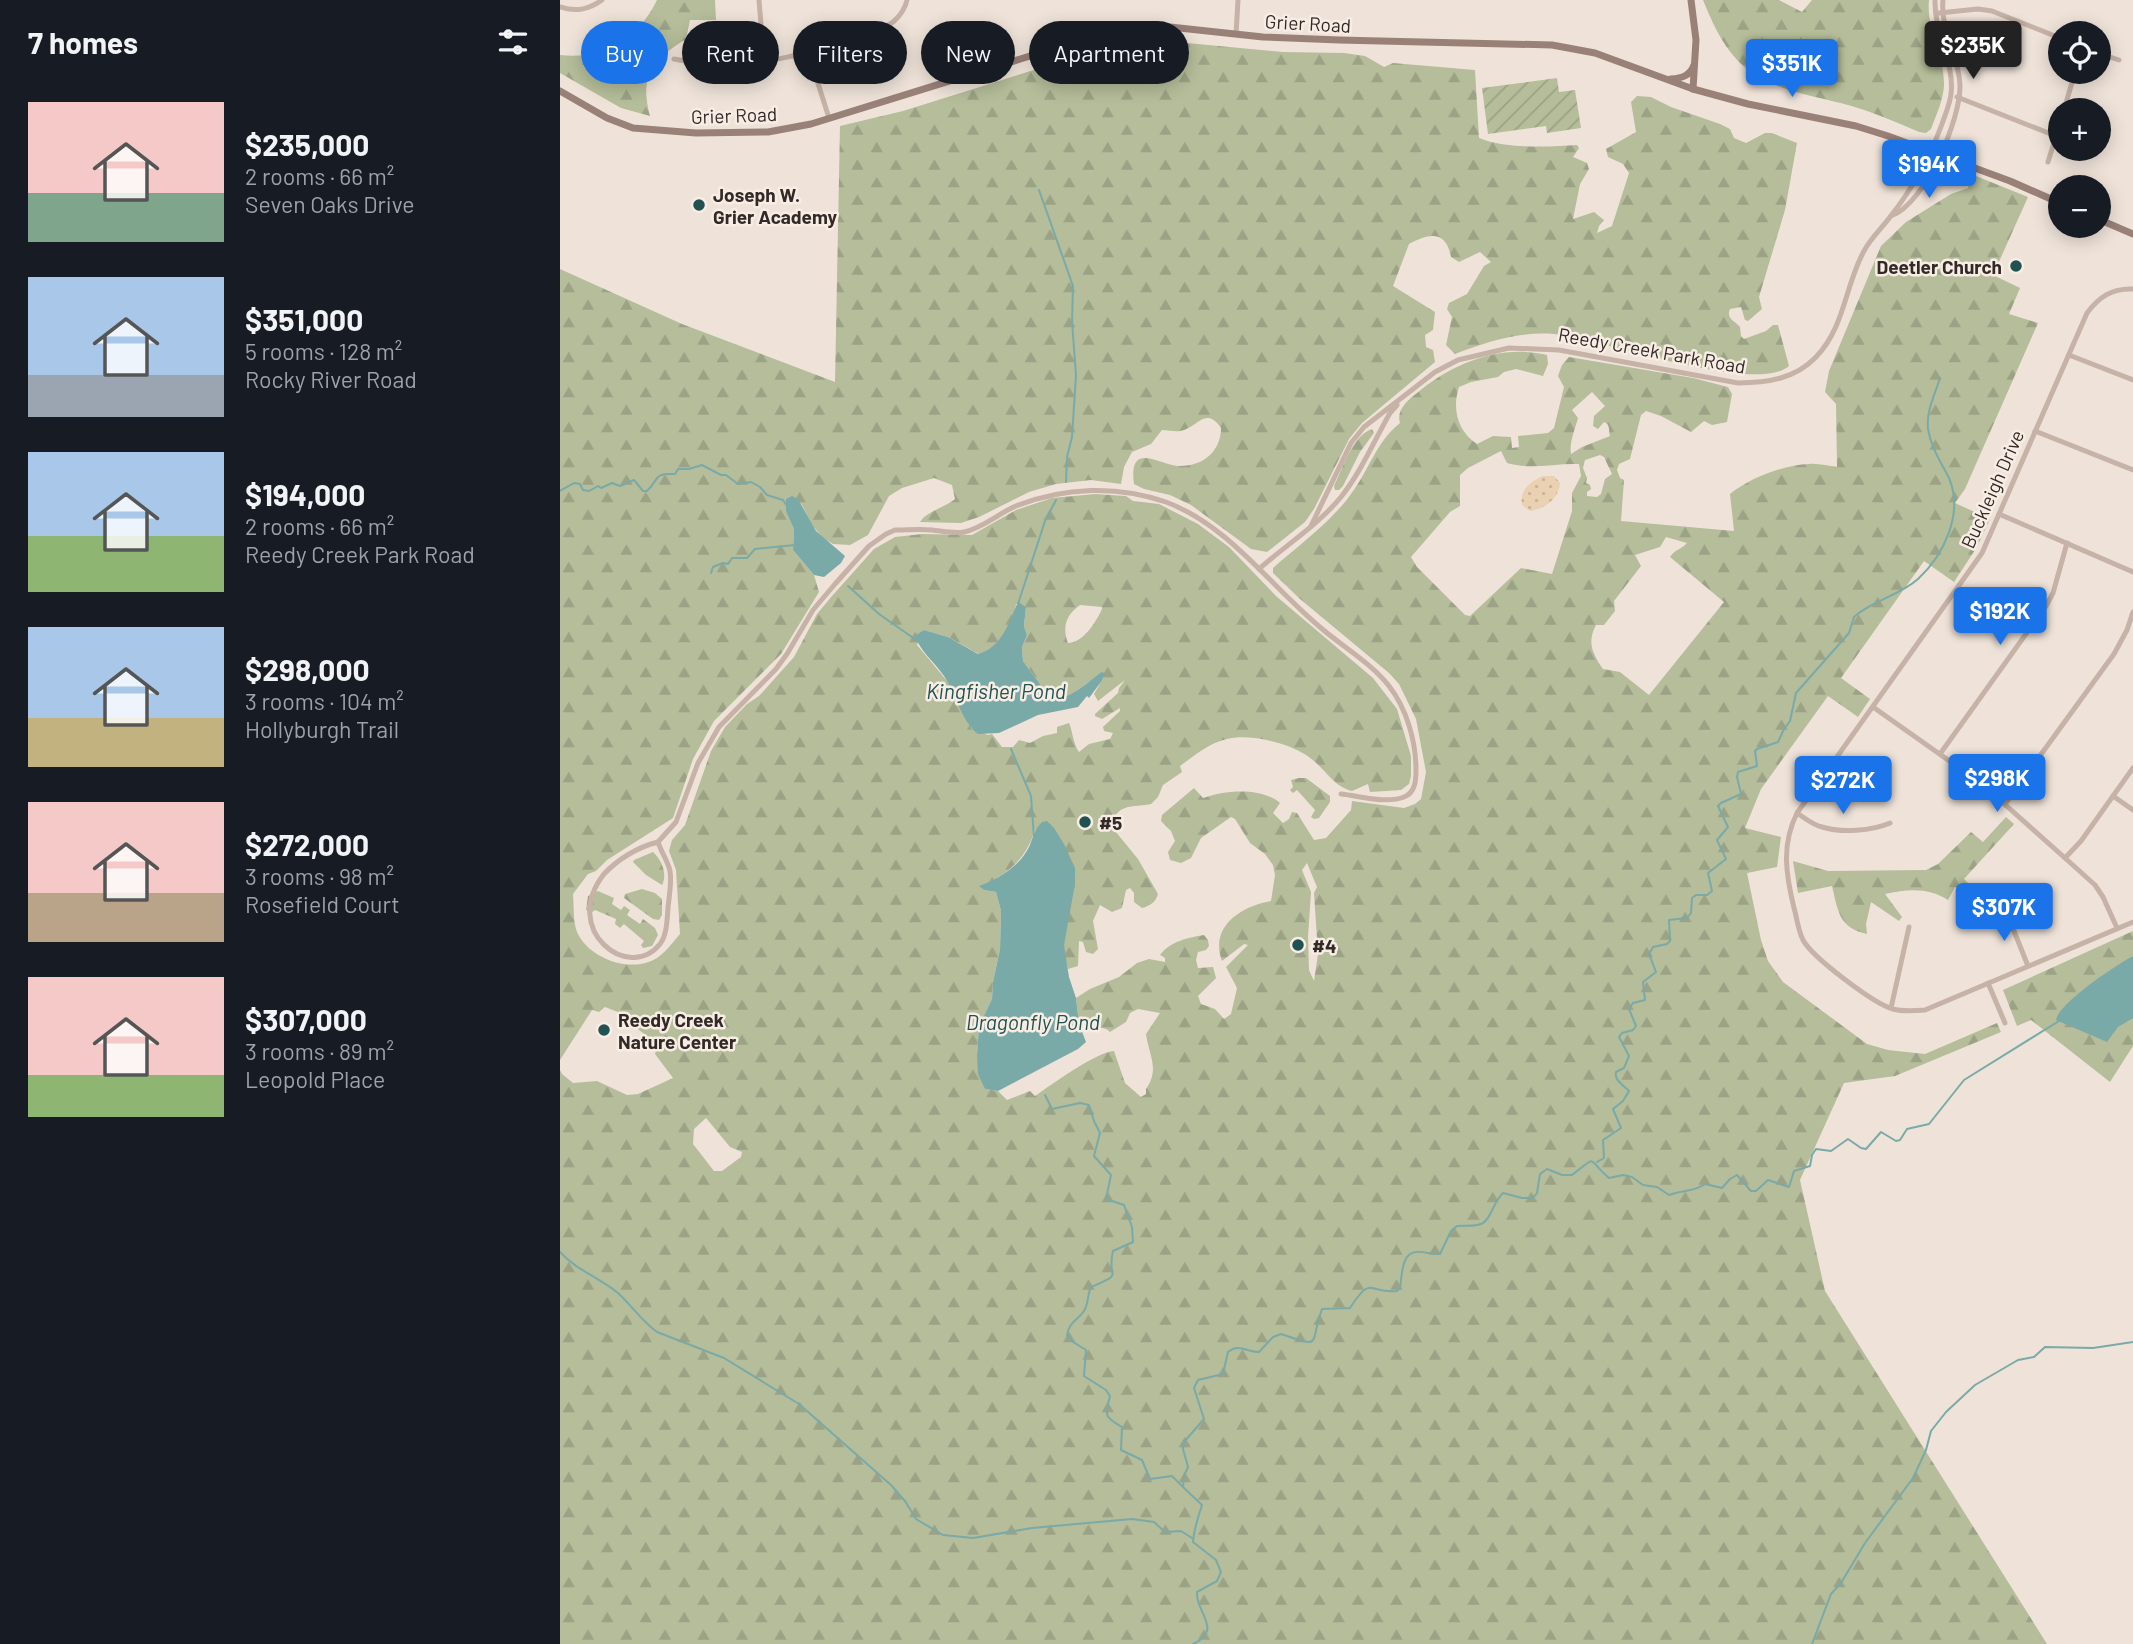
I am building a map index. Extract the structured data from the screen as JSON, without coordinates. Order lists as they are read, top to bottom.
{
  "streets": {
    "street": ["Grier Road", "Reedy Creek Park Road", "Buckleigh Drive"]
  },
  "crossings": [
    ["Grier Road", "Reedy Creek Park Road"]
  ],
  "water": ["Kingfisher Pond", "Dragonfly Pond"],
  "places": [
    "Joseph W. Grier Academy",
    "Deetler Church",
    "#5",
    "#4",
    "Reedy Creek Nature Center"
  ],
  "page": {
    "heading": "7 homes",
    "map_buttons": ["+", "−"],
    "price": [
      "$235K",
      "$351K",
      "$194K",
      "$192K",
      "$298K",
      "$272K",
      "$307K"
    ],
    "chip": [
      "Buy",
      "Rent",
      "Filters",
      "New",
      "Apartment"
    ],
    "list": [
      {
        "name": "$235,000",
        "note": "2 rooms · 66 m² · Seven Oaks Drive"
      },
      {
        "name": "$351,000",
        "note": "5 rooms · 128 m² · Rocky River Road"
      },
      {
        "name": "$194,000",
        "note": "2 rooms · 66 m² · Reedy Creek Park Road"
      },
      {
        "name": "$298,000",
        "note": "3 rooms · 104 m² · Hollyburgh Trail"
      },
      {
        "name": "$272,000",
        "note": "3 rooms · 98 m² · Rosefield Court"
      },
      {
        "name": "$307,000",
        "note": "3 rooms · 89 m² · Leopold Place"
      }
    ]
  }
}
